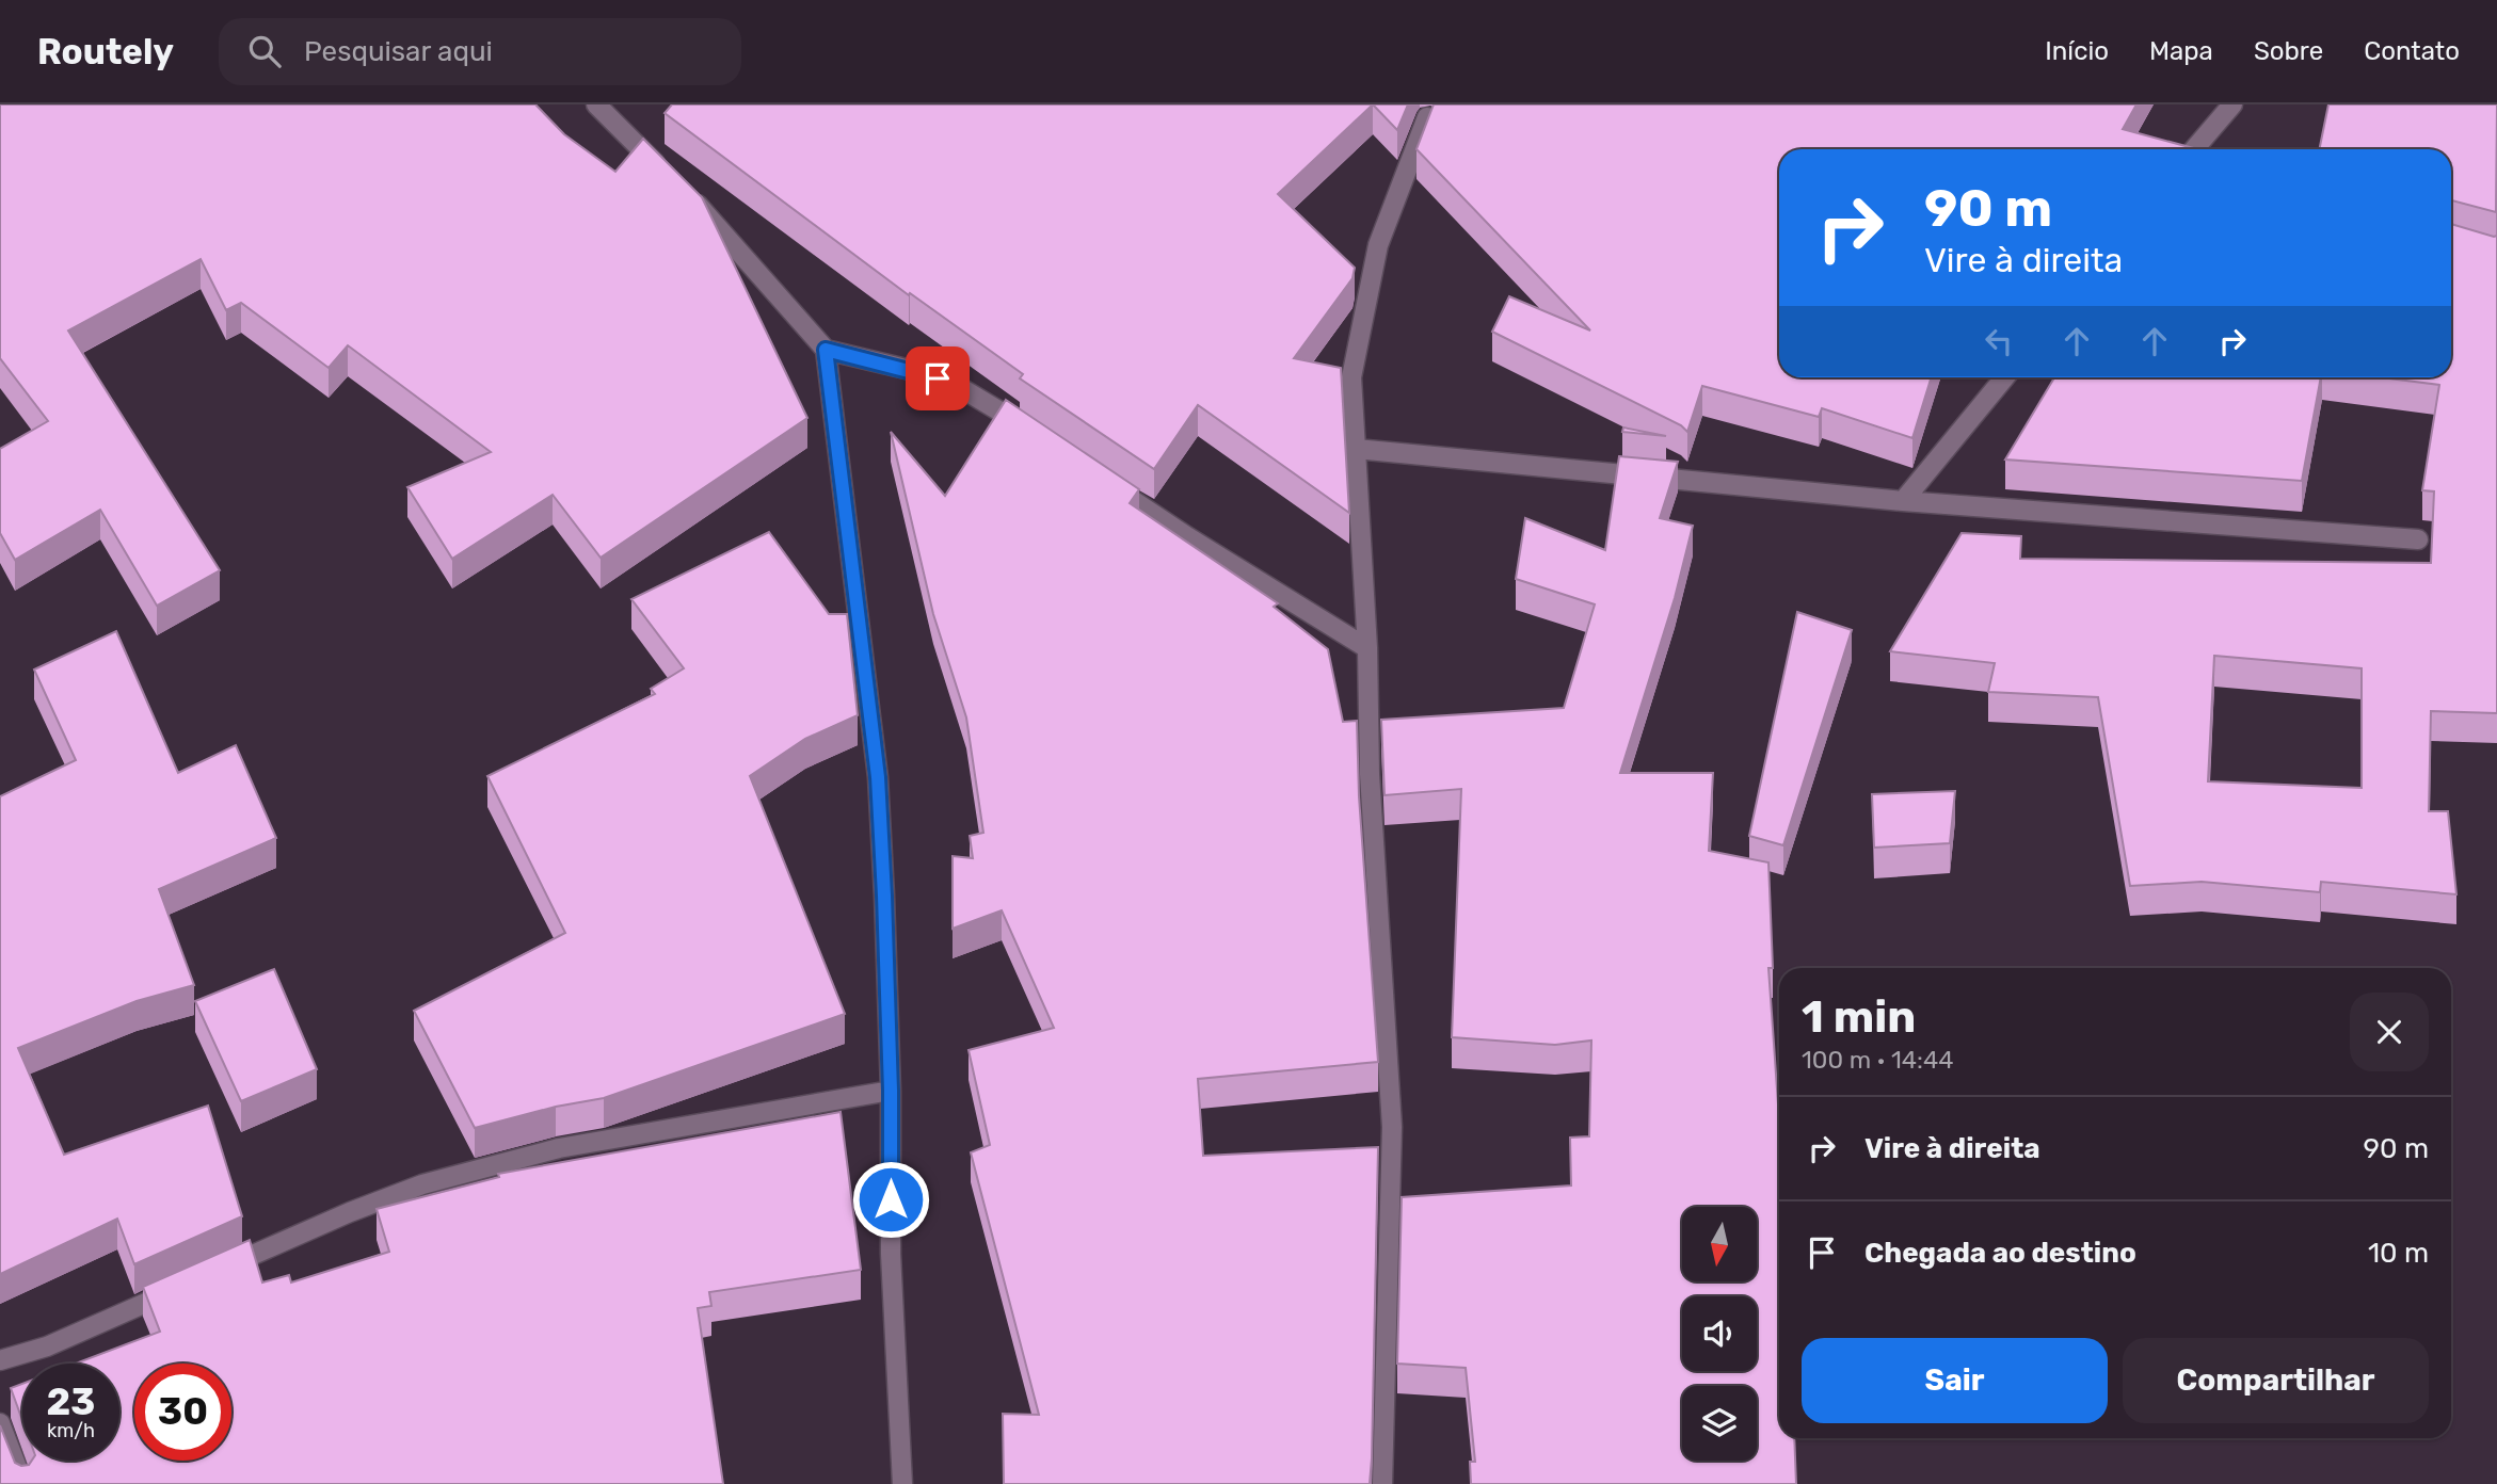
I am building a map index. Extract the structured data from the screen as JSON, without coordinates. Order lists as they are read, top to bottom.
{
  "north": "bottom",
  "page": {
    "header": "Routely",
    "search": "Pesquisar aqui",
    "nav": [
      "Início",
      "Mapa",
      "Sobre",
      "Contato"
    ],
    "turn": ["90 m", "Vire à direita"],
    "heading": ["1 min", "100 m · 14:44"],
    "list": [
      {
        "name": "Vire à direita",
        "value": "90 m"
      },
      {
        "name": "Chegada ao destino",
        "value": "10 m"
      }
    ],
    "buttons": ["Sair", "Compartilhar"],
    "speed": "23 km/h",
    "limit": "30"
  }
}
